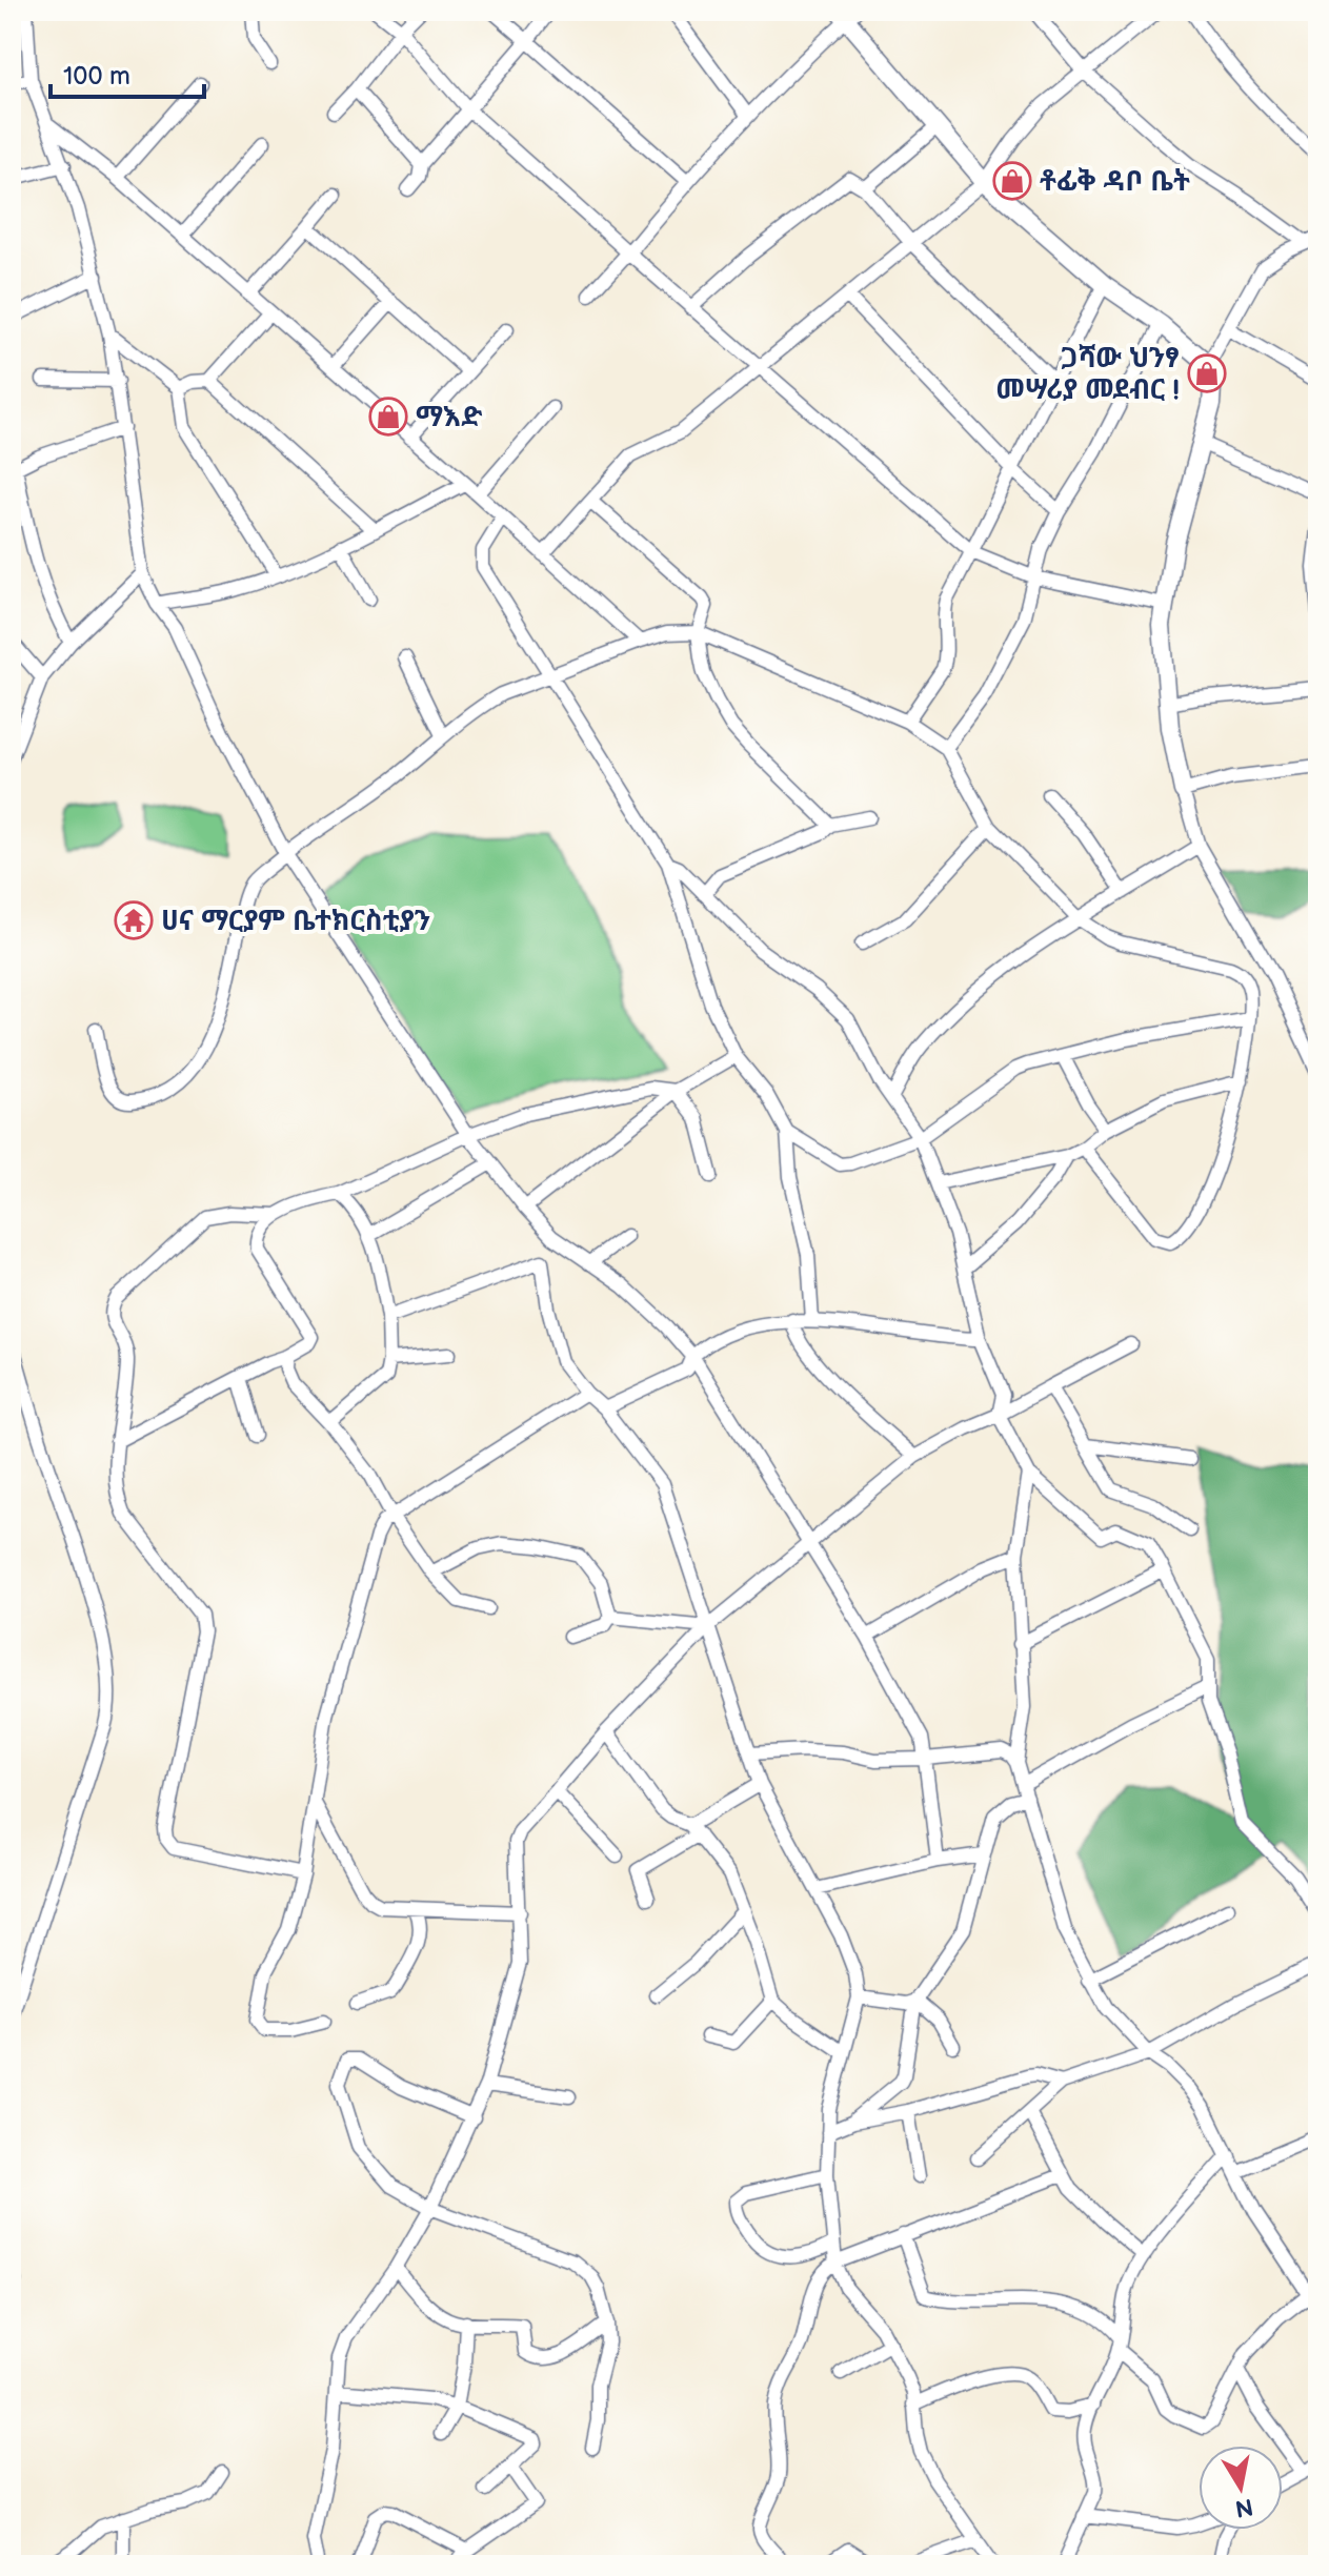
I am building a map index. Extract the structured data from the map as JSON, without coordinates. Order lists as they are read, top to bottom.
{
  "places": {
    "shop": ["ቶፊቅ ዳቦ ቤት", "ጋሻው ህንፃ መሣሪያ መደብር !", "ማእድ"],
    "temple": ["ሀና ማርያም ቤተክርስቲያን"]
  },
  "scale_bar": "100 m",
  "north": "bottom"
}
